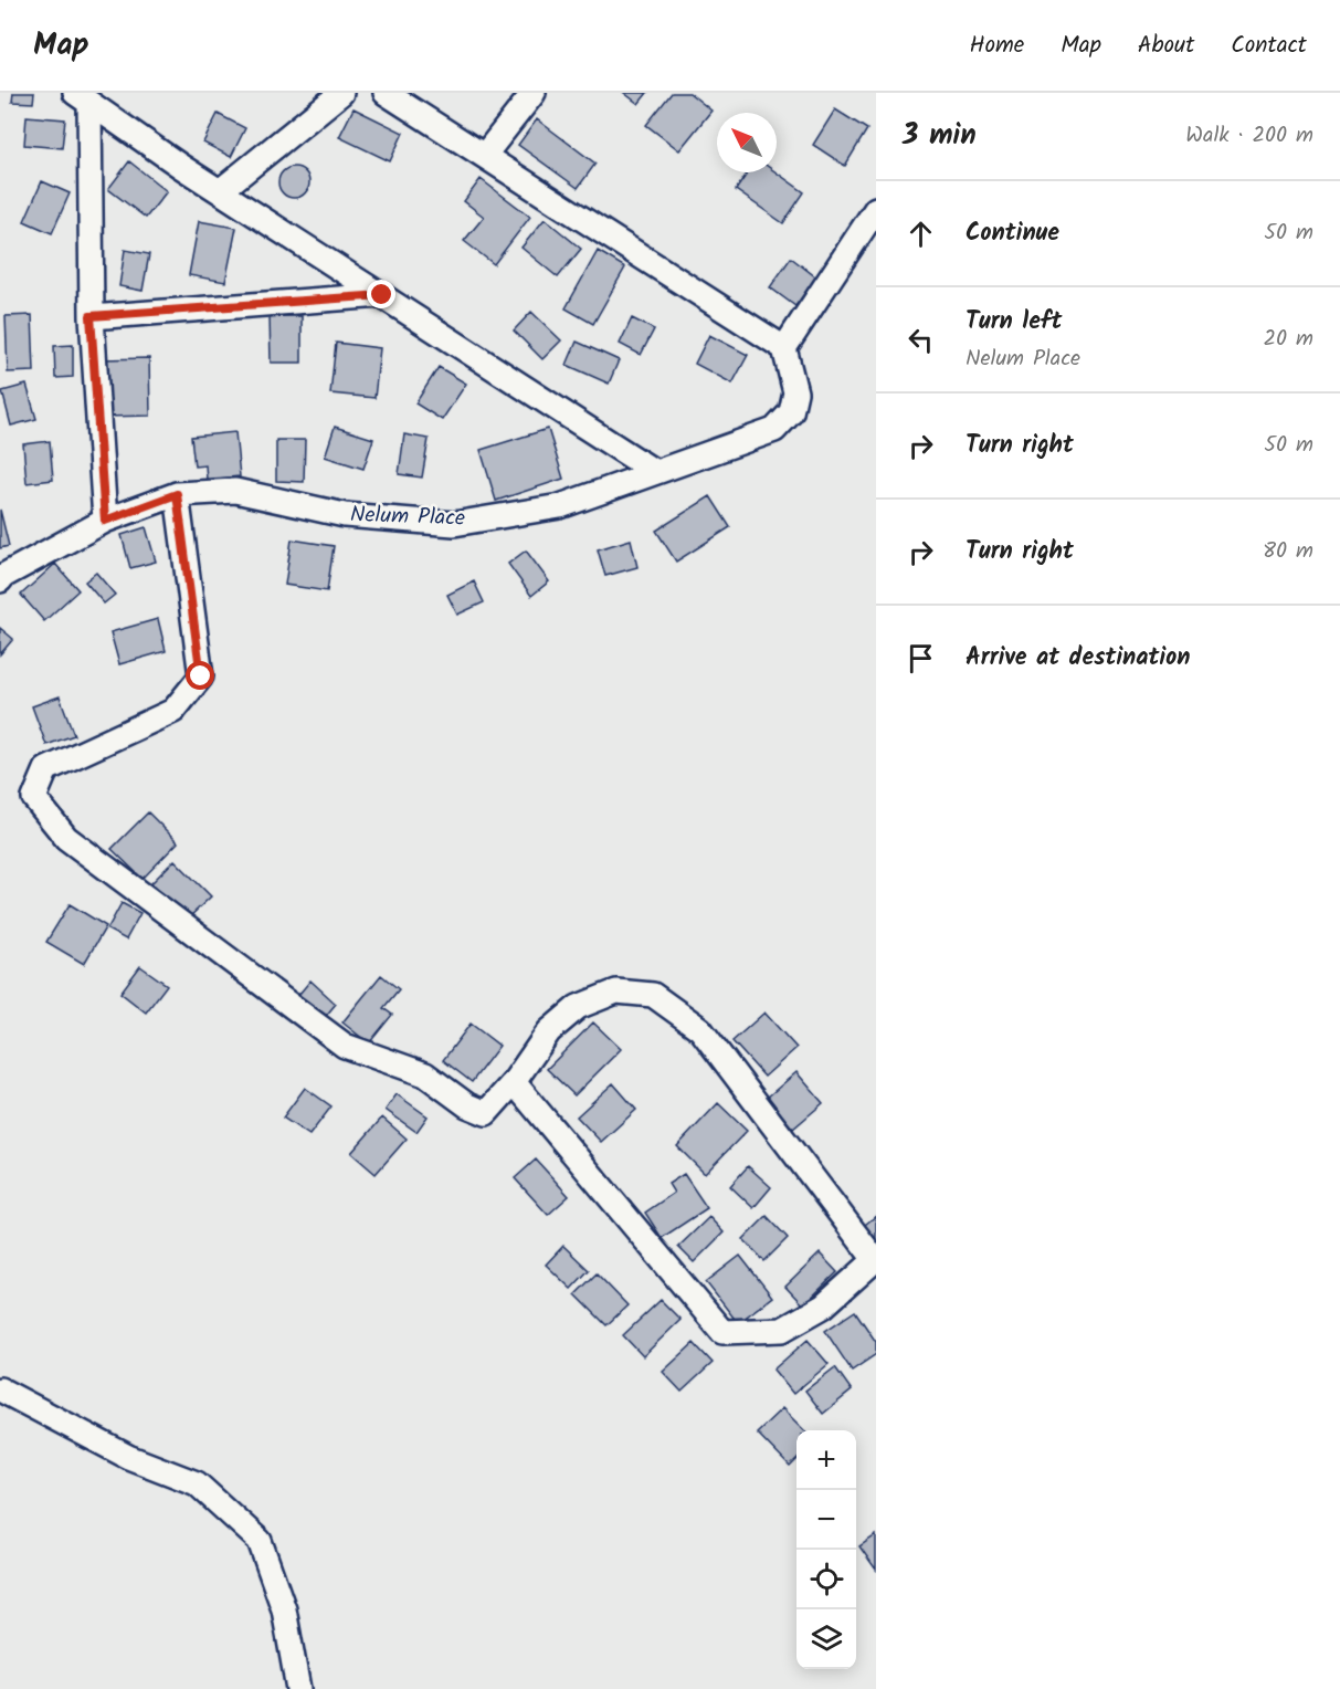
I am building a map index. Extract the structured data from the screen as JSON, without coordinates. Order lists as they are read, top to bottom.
{
  "streets": {
    "street": ["Nelum Place"]
  },
  "north": "top left",
  "page": {
    "header": "Map",
    "nav": [
      "Home",
      "Map",
      "About",
      "Contact"
    ],
    "heading": ["3 min", "Walk · 200 m"],
    "list": [
      ["Continue", "50 m"],
      ["Turn left", "Nelum Place", "20 m"],
      ["Turn right", "50 m"],
      ["Turn right", "80 m"],
      "Arrive at destination"
    ],
    "map_buttons": ["+", "−"]
  }
}
